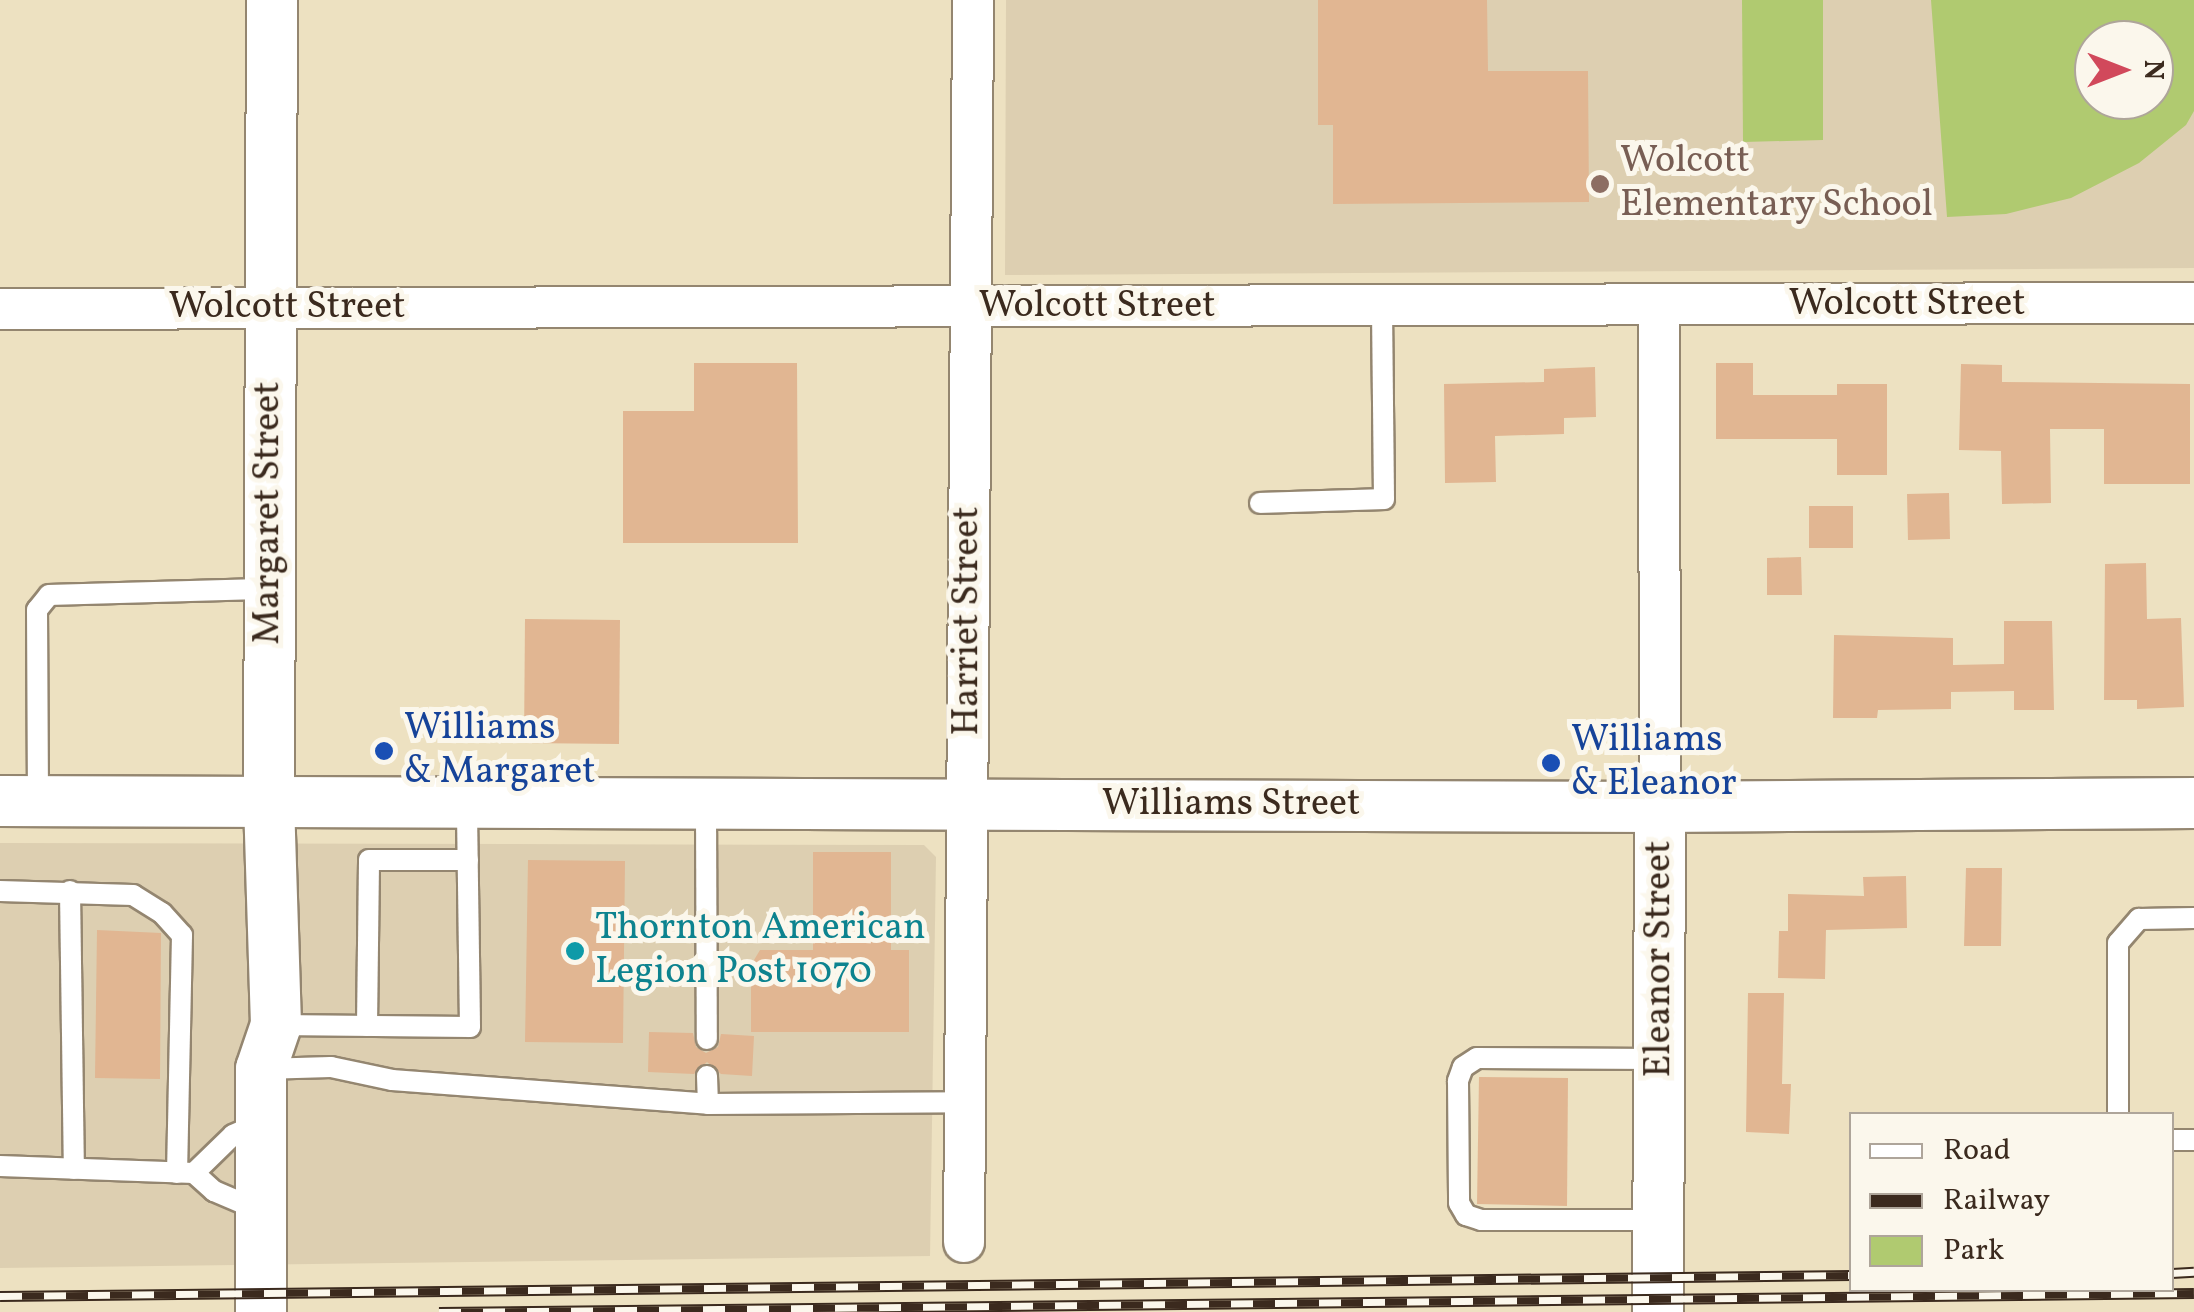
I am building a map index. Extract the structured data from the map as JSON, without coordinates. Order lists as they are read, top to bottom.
{
  "streets": {
    "street": [
      "Wolcott Street",
      "Margaret Street",
      "Harriet Street",
      "Williams Street",
      "Eleanor Street"
    ]
  },
  "crossings": [
    ["Wolcott Street", "Margaret Street"],
    ["Wolcott Street", "Harriet Street"],
    ["Wolcott Street", "Eleanor Street"],
    ["Margaret Street", "Williams Street"],
    ["Harriet Street", "Williams Street"],
    ["Williams Street", "Eleanor Street"]
  ],
  "places": [
    "Wolcott Elementary School",
    "Williams & Margaret",
    "Williams & Eleanor",
    "Thornton American Legion Post 1070"
  ],
  "legend": ["Road", "Railway", "Park"],
  "north": "right"
}
